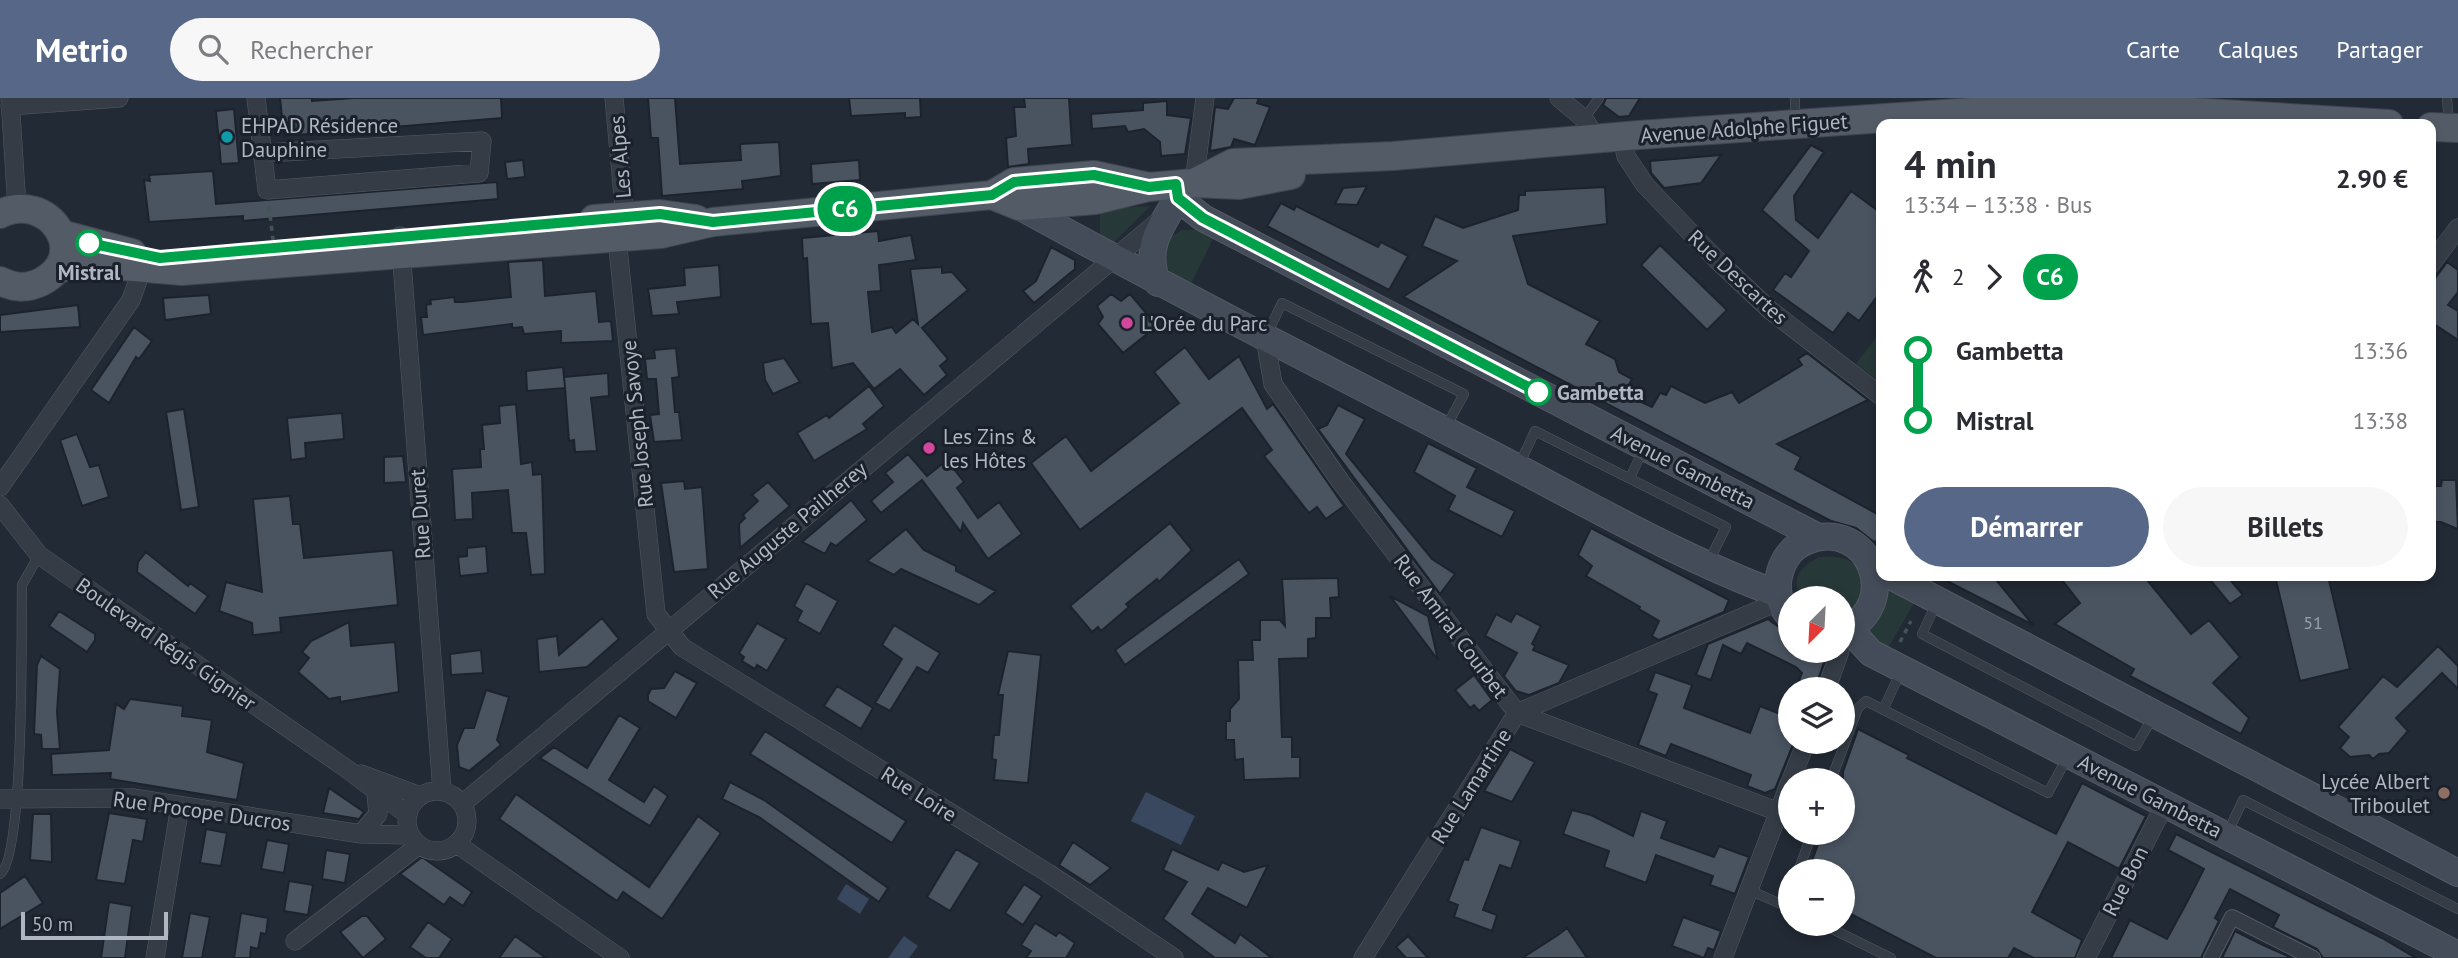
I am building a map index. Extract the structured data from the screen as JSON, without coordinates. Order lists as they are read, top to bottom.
{
  "streets": {
    "main road": ["Avenue Adolphe Figuet", "Avenue Gambetta"],
    "street": [
      "Les Alpes",
      "Rue Descartes",
      "Rue Joseph Savoye",
      "Rue Duret",
      "Rue Auguste Pailherey",
      "Rue Amiral Courbet",
      "Boulevard Régis Gignier",
      "Rue Lamartine",
      "Rue Loire",
      "Rue Procope Ducros",
      "Rue Bon"
    ]
  },
  "crossings": [
    ["Avenue Adolphe Figuet", "Rue Descartes"],
    ["Avenue Adolphe Figuet", "Avenue Gambetta"],
    ["Les Alpes", "Rue Joseph Savoye"],
    ["Rue Joseph Savoye", "Rue Auguste Pailherey"],
    ["Rue Joseph Savoye", "Rue Loire"],
    ["Avenue Gambetta", "Rue Bon"],
    ["Rue Duret", "Rue Auguste Pailherey"],
    ["Rue Duret", "Boulevard Régis Gignier"],
    ["Rue Duret", "Rue Procope Ducros"],
    ["Rue Auguste Pailherey", "Boulevard Régis Gignier"],
    ["Rue Auguste Pailherey", "Rue Loire"],
    ["Rue Auguste Pailherey", "Rue Procope Ducros"],
    ["Rue Amiral Courbet", "Rue Lamartine"],
    ["Boulevard Régis Gignier", "Rue Procope Ducros"]
  ],
  "places": [
    "EHPAD Résidence Dauphine",
    "Mistral",
    "L'Orée du Parc",
    "Gambetta",
    "Les Zins & les Hôtes",
    "Lycée Albert Triboulet"
  ],
  "lines": ["bus line C6"],
  "house_numbers": ["51"],
  "scale_bar": "50 m",
  "north": "bottom left",
  "page": {
    "header": "Metrio",
    "search": "Rechercher",
    "nav": ["Carte", "Calques", "Partager"],
    "on_map": "C6",
    "heading": ["4 min", "13:34 – 13:38 · Bus", "2.90 €"],
    "legs": ["2", "C6"],
    "list": [
      {
        "name": "Gambetta",
        "value": "13:36"
      },
      {
        "name": "Mistral",
        "value": "13:38"
      }
    ],
    "buttons": ["Démarrer", "Billets"],
    "map_buttons": ["+", "−"],
    "scale": "50 m"
  }
}
